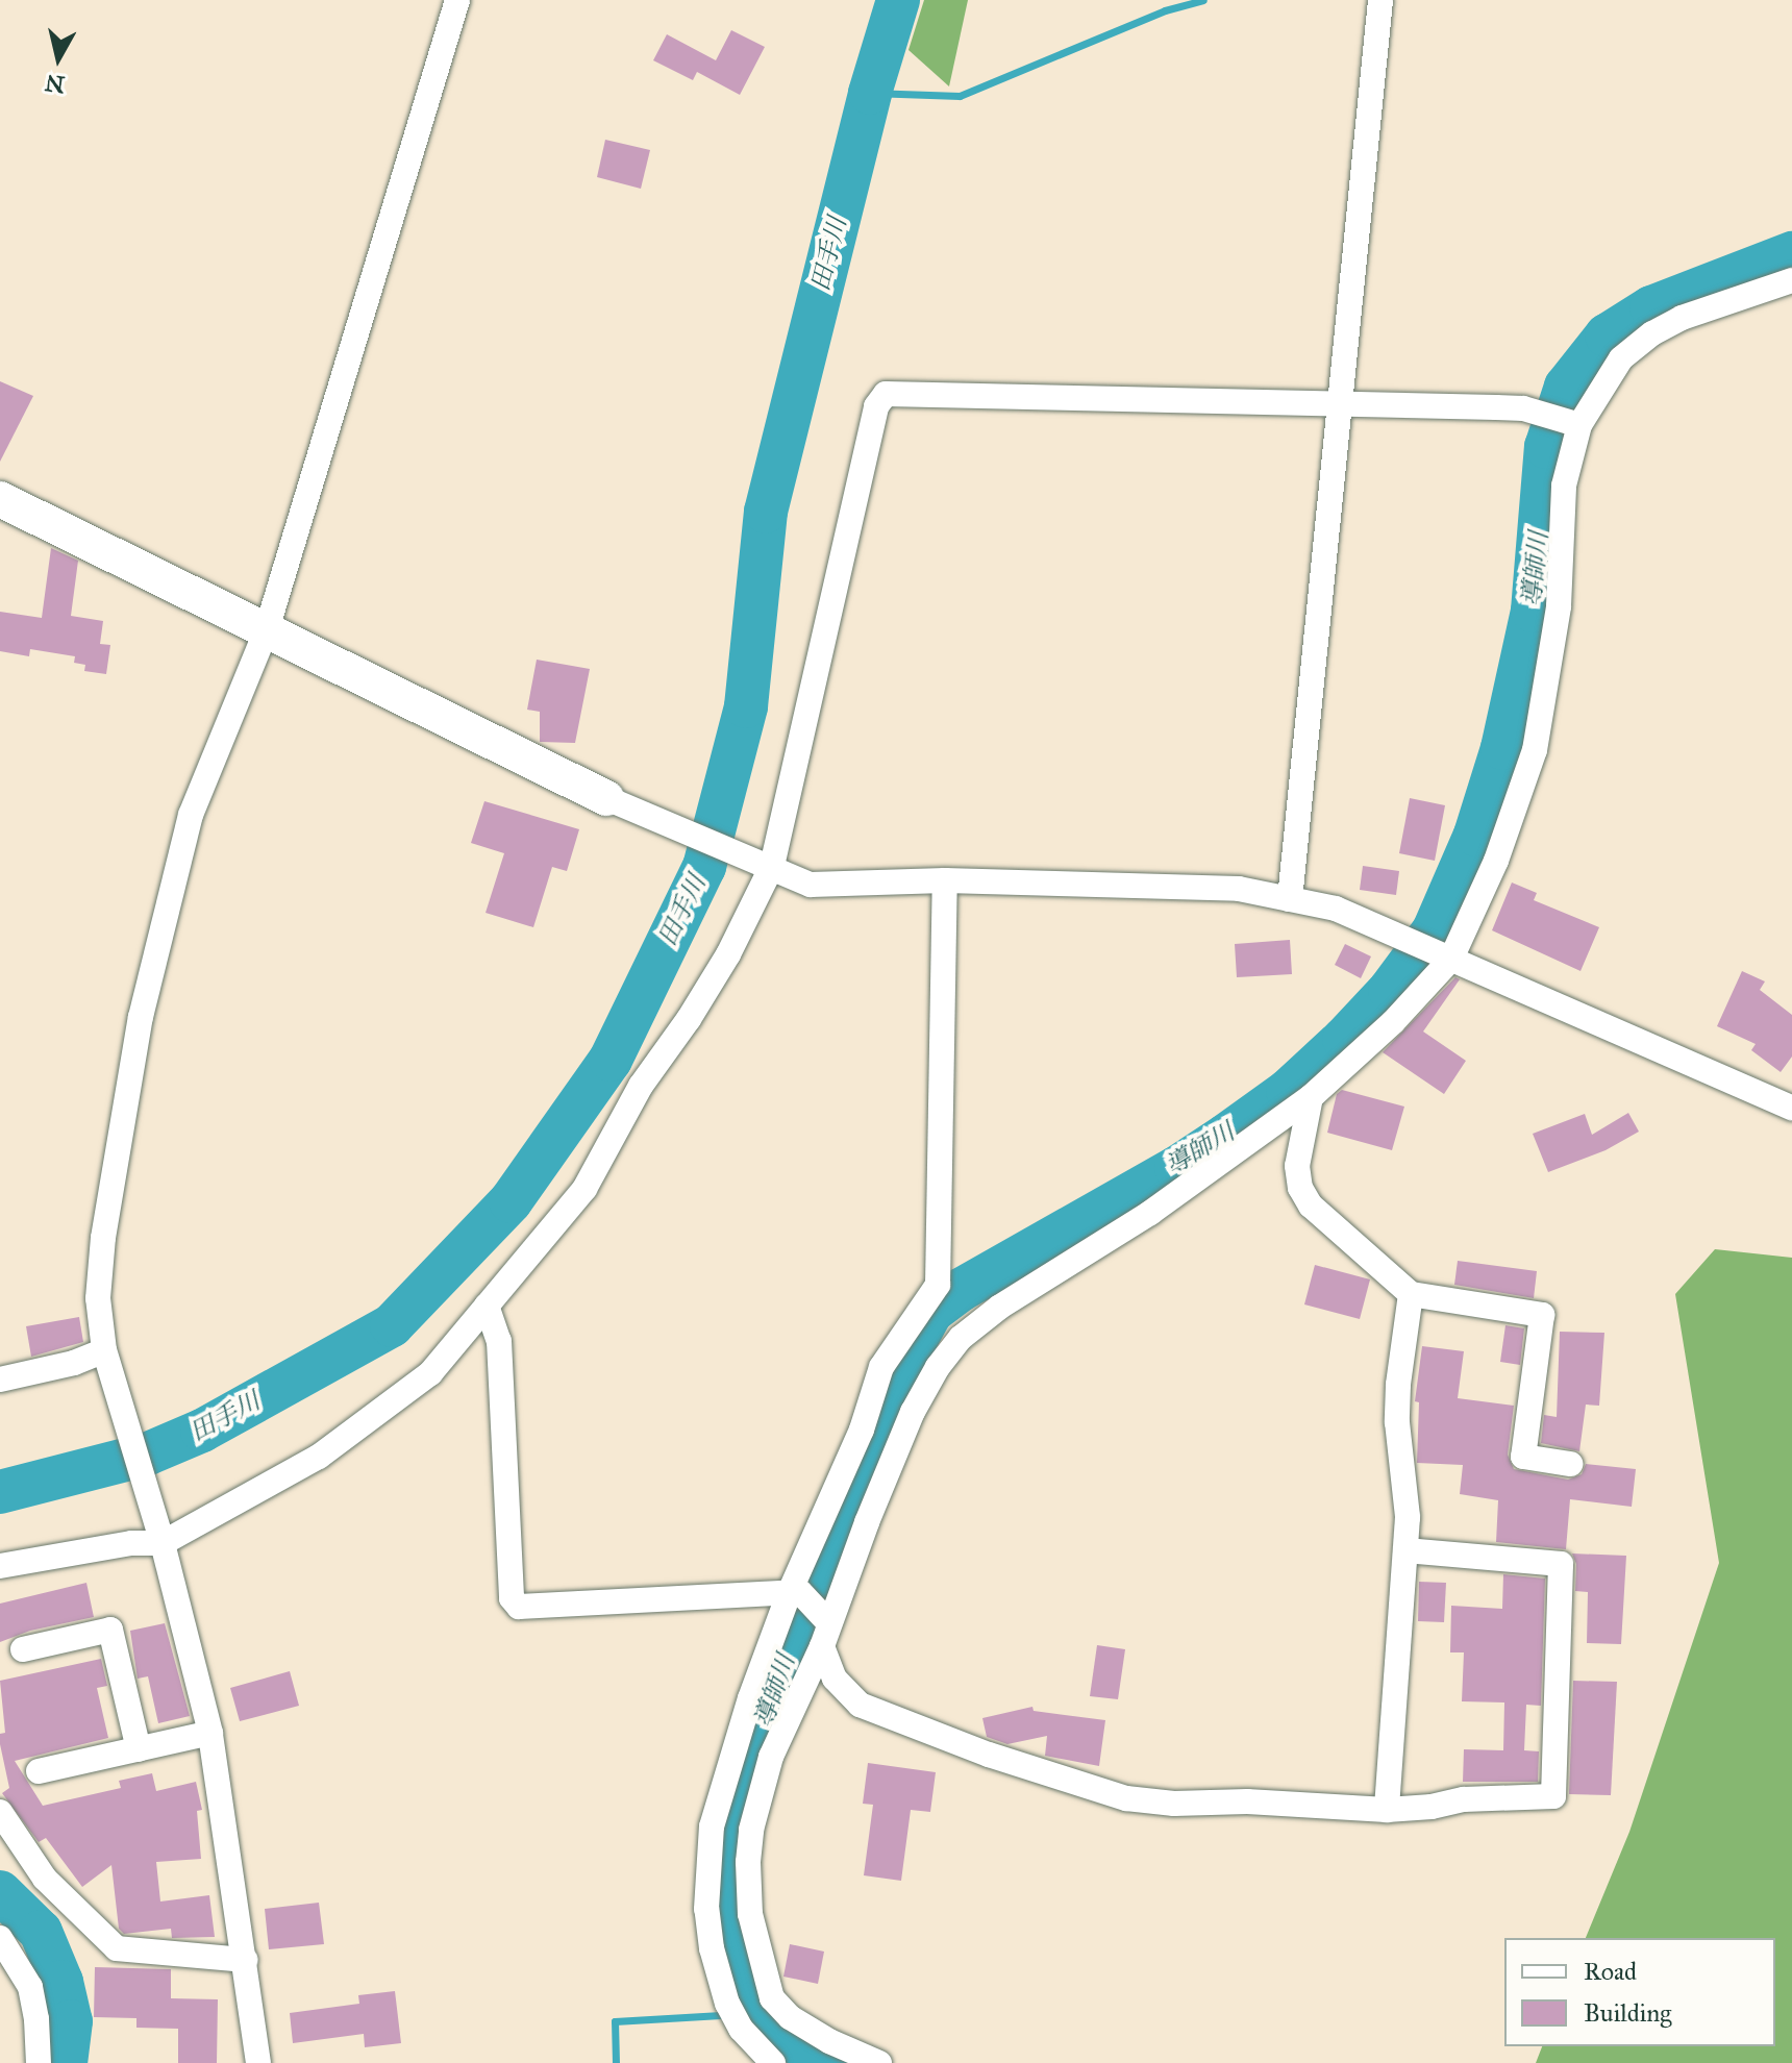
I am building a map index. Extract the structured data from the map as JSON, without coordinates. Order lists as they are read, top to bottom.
{
  "water": ["田手川", "導師川"],
  "legend": ["Road", "Building"],
  "north": "bottom"
}
